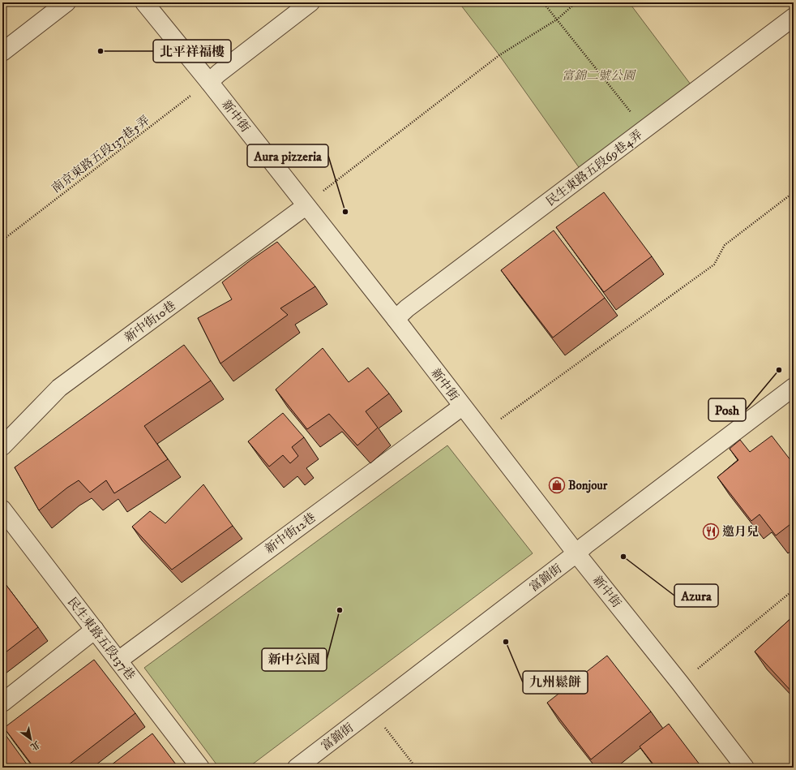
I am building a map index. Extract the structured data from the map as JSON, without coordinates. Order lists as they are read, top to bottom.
{
  "streets": {
    "street": [
      "新中街",
      "民生東路五段69巷4弄",
      "新中街10巷",
      "新中街12巷",
      "富錦街",
      "民生東路五段137巷"
    ],
    "path": ["南京東路五段137巷5弄"]
  },
  "crossings": [
    ["新中街", "南京東路五段137巷5弄"],
    ["新中街", "民生東路五段69巷4弄"],
    ["新中街", "新中街10巷"],
    ["新中街", "新中街12巷"],
    ["新中街", "富錦街"],
    ["新中街12巷", "民生東路五段137巷"]
  ],
  "parks": ["富錦二號公園"],
  "places": {
    "other": [
      "北平祥福樓",
      "Aura pizzeria",
      "Posh",
      "Azura",
      "新中公園",
      "九州鬆餅"
    ],
    "shop": ["Bonjour"],
    "restaurant": ["邀月兒"]
  },
  "north": "bottom right"
}
